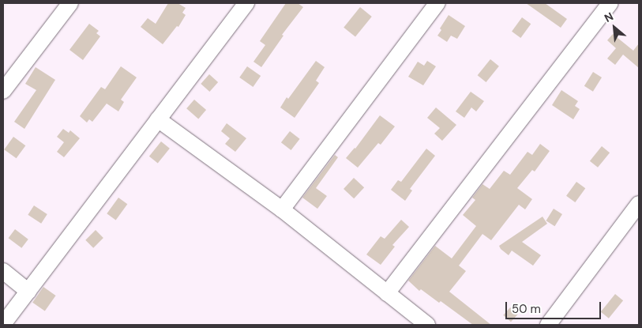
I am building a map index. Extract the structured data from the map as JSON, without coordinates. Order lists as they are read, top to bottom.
{
  "scale_bar": "50 m",
  "north": "top left"
}
